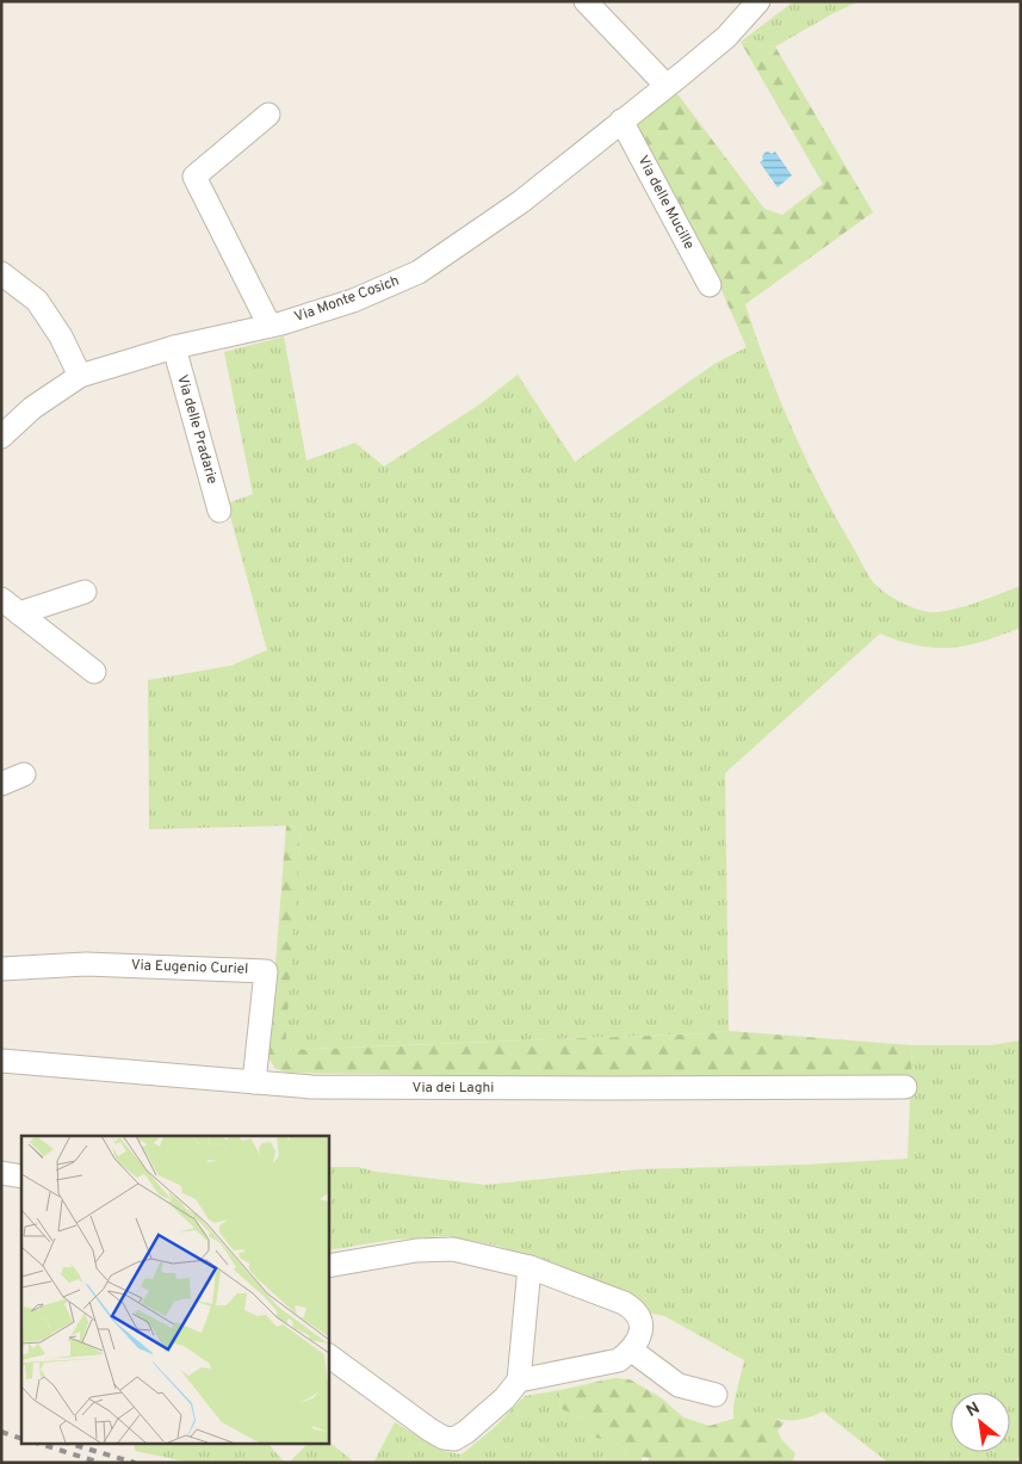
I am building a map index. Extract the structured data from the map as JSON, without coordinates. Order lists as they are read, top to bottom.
{
  "streets": {
    "street": [
      "Via delle Mucille",
      "Via Monte Cosich",
      "Via delle Pradarie",
      "Via Eugenio Curiel",
      "Via dei Laghi"
    ]
  },
  "crossings": [
    ["Via delle Mucille", "Via Monte Cosich"],
    ["Via Monte Cosich", "Via delle Pradarie"],
    ["Via Eugenio Curiel", "Via dei Laghi"]
  ],
  "north": "top left"
}
